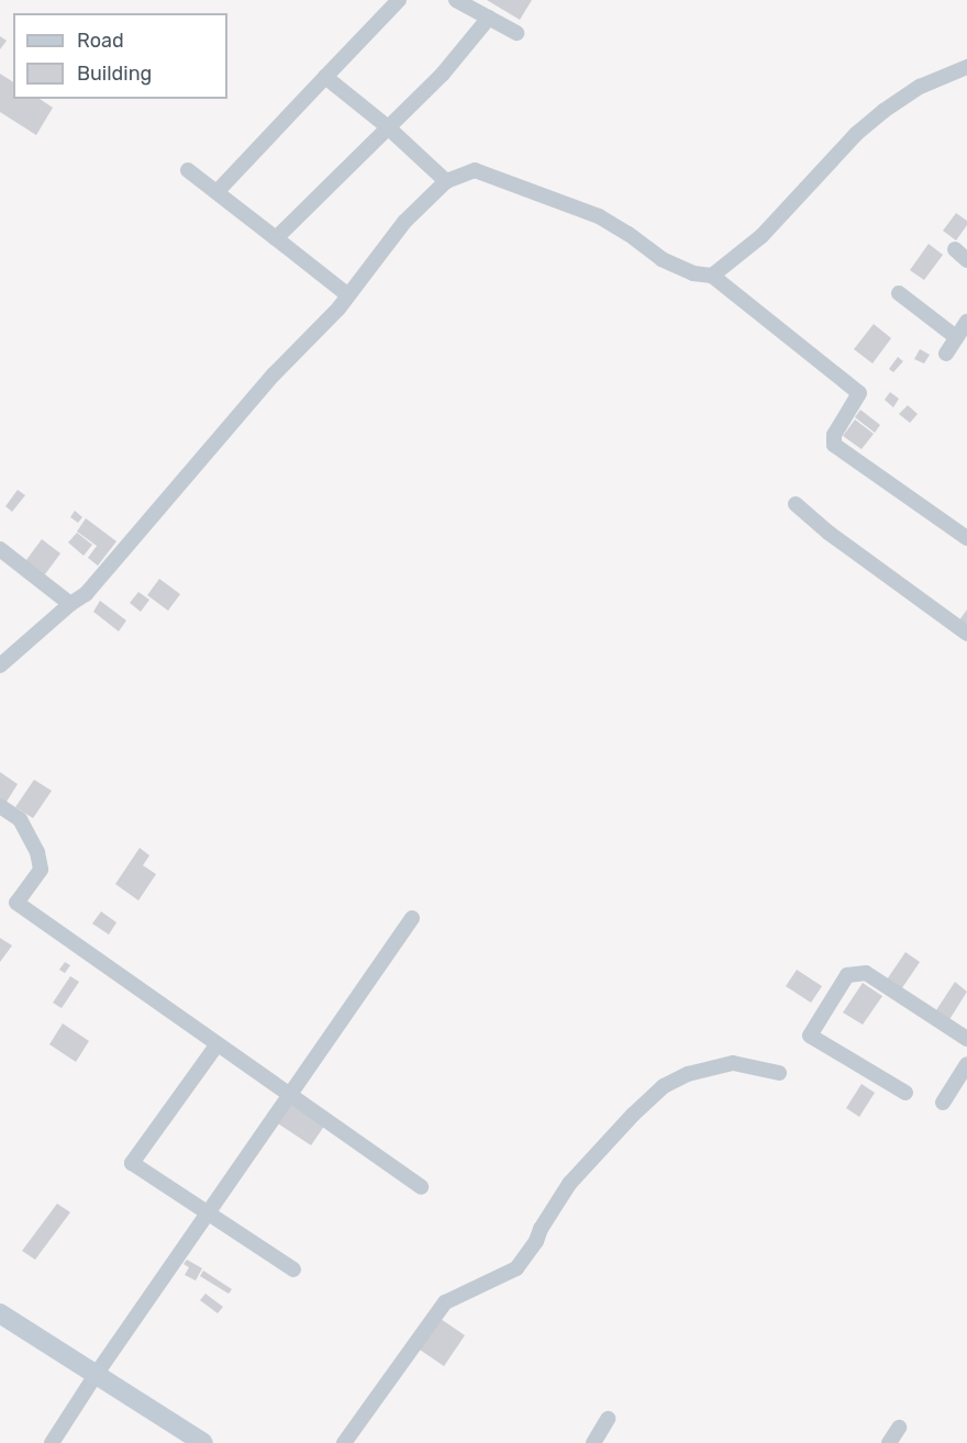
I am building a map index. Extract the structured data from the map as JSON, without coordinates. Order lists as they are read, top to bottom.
{
  "legend": ["Road", "Building"]
}
